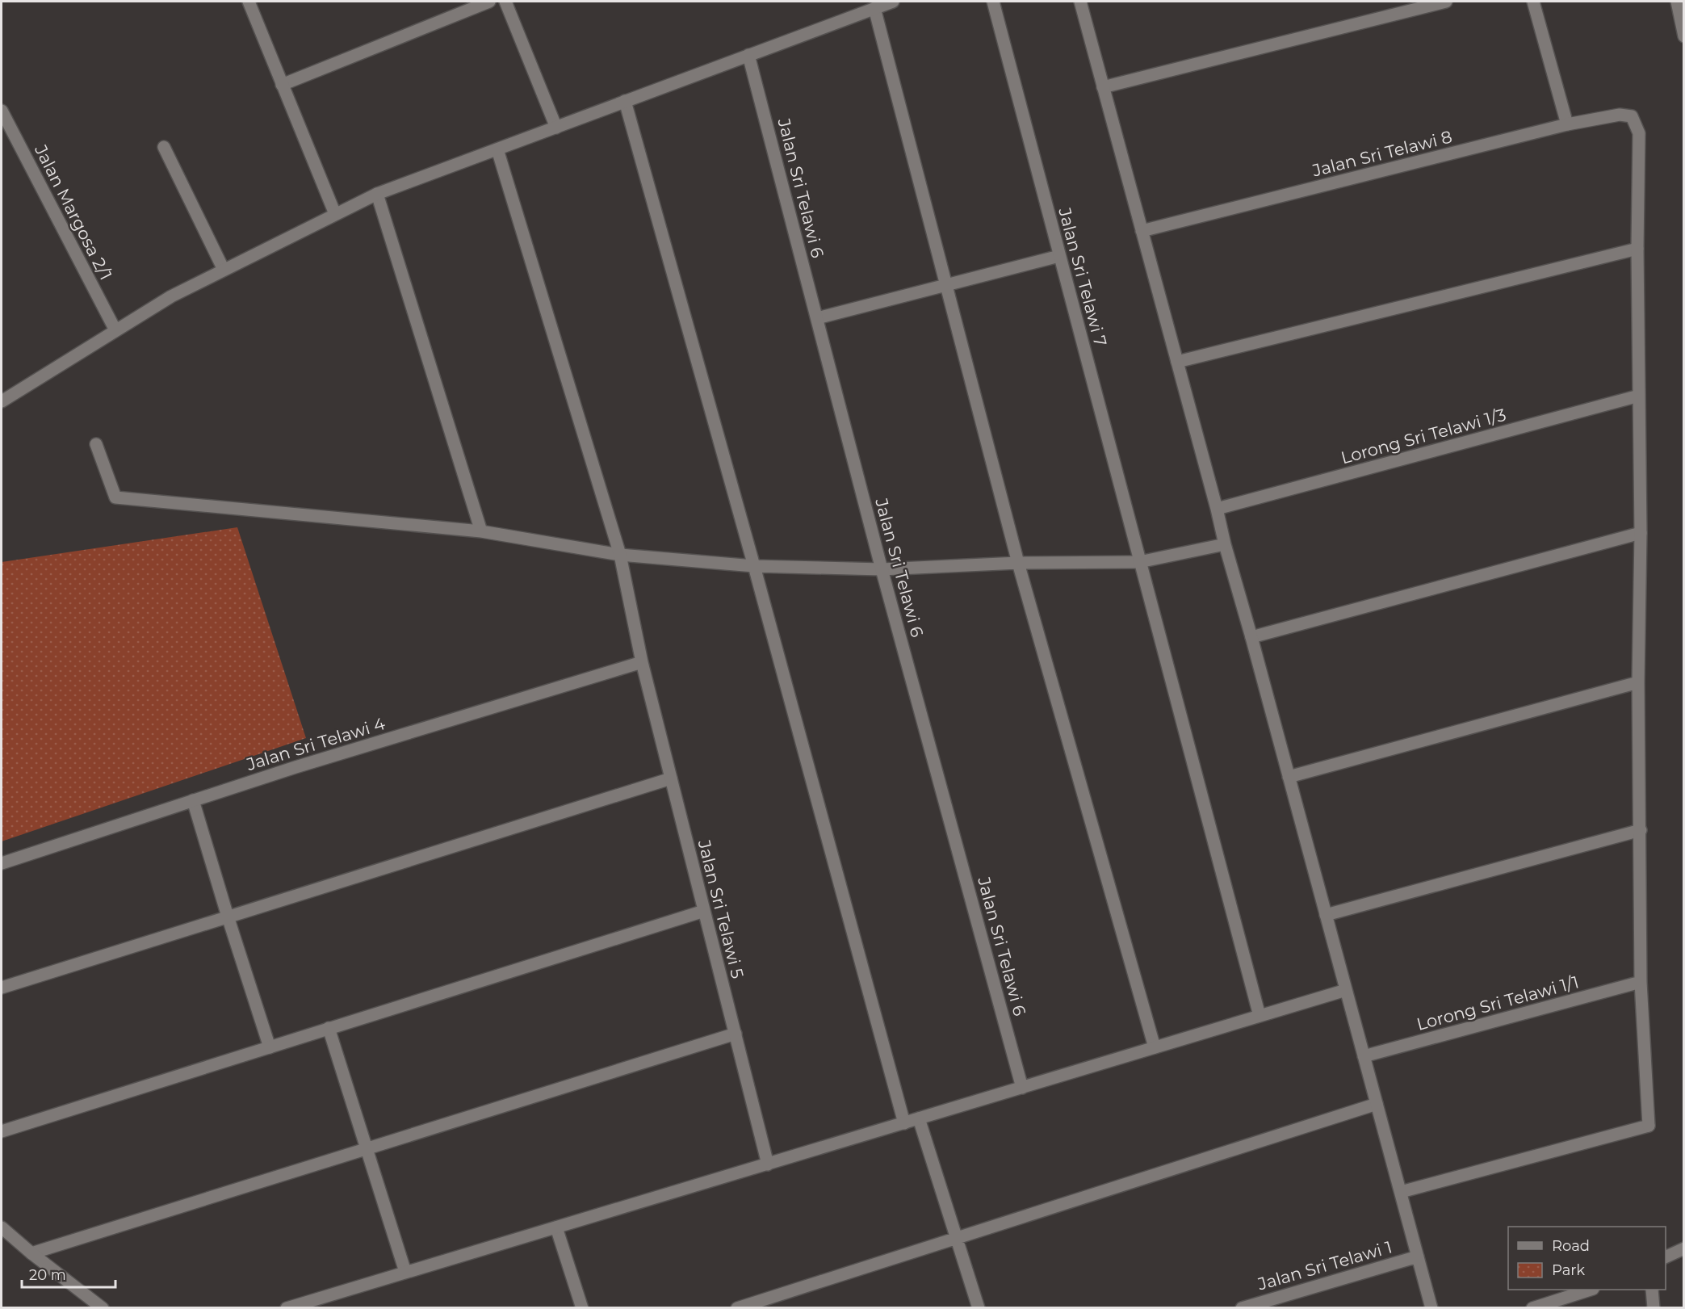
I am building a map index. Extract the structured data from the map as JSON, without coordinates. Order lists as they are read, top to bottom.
{
  "streets": {
    "street": [
      "Jalan Sri Telawi 8",
      "Jalan Sri Telawi 6",
      "Jalan Margosa 2/1",
      "Jalan Sri Telawi 7",
      "Lorong Sri Telawi 1/3",
      "Jalan Sri Telawi 4",
      "Jalan Sri Telawi 5",
      "Lorong Sri Telawi 1/1",
      "Jalan Sri Telawi 1"
    ]
  },
  "crossings": [
    ["Jalan Sri Telawi 4", "Jalan Sri Telawi 5"]
  ],
  "legend": ["Road", "Park"],
  "scale_bar": "20 m"
}
